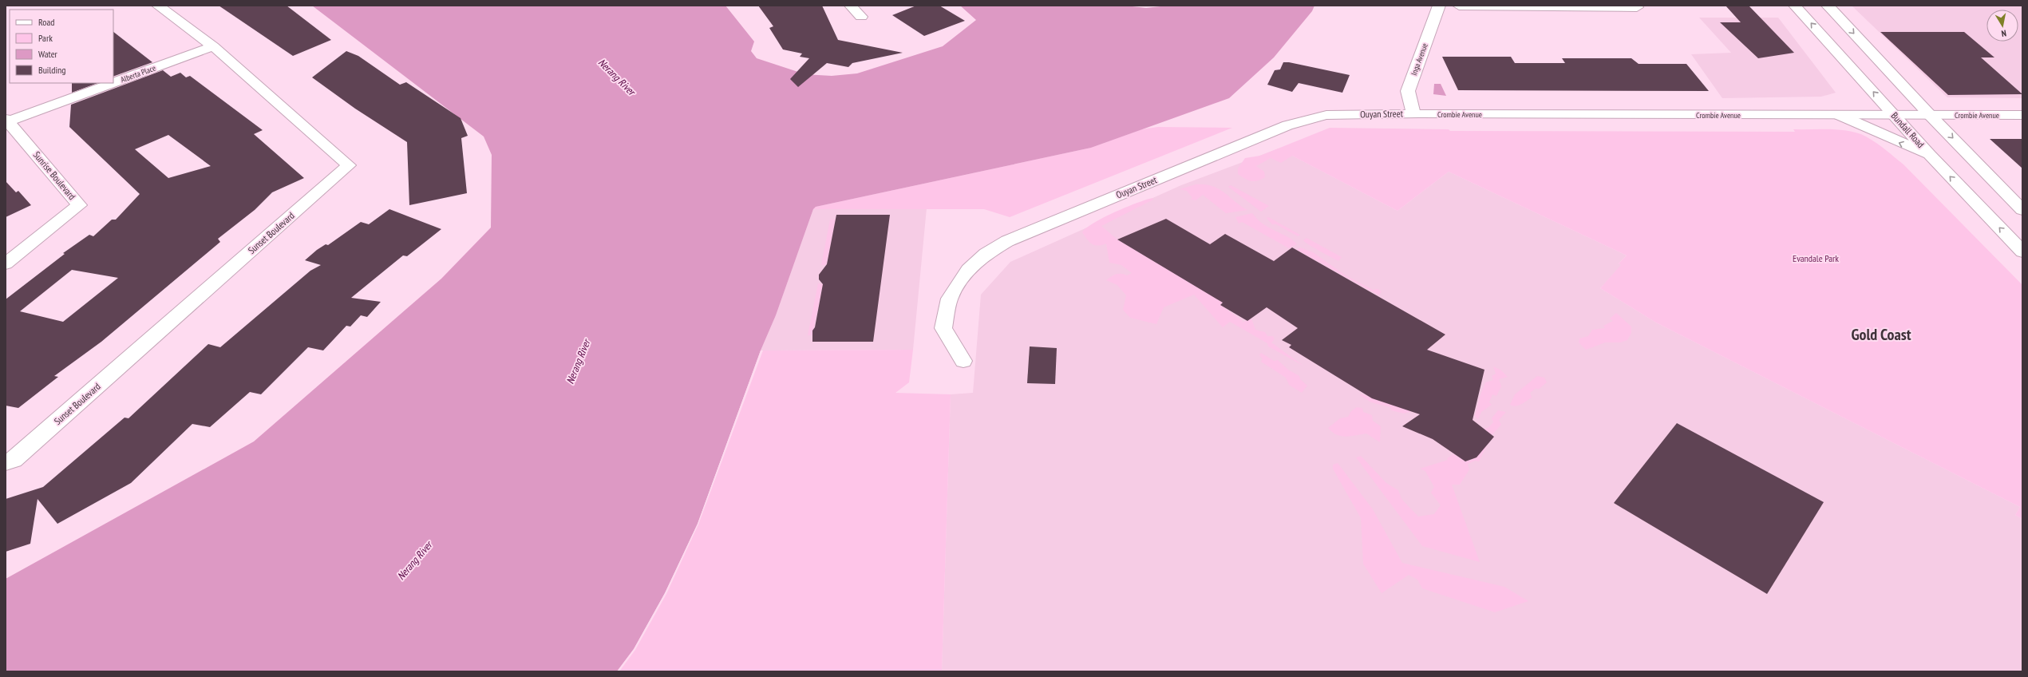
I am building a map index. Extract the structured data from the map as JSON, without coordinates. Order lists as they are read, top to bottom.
{
  "streets": {
    "street": [
      "Inga Avenue",
      "Alberta Place",
      "Ouyan Street",
      "Crombie Avenue",
      "Bundall Road",
      "Sunrise Boulevard",
      "Sunset Boulevard"
    ]
  },
  "crossings": [
    ["Inga Avenue", "Ouyan Street"],
    ["Inga Avenue", "Crombie Avenue"],
    ["Alberta Place", "Sunrise Boulevard"],
    ["Alberta Place", "Sunset Boulevard"],
    ["Ouyan Street", "Crombie Avenue"],
    ["Crombie Avenue", "Bundall Road"]
  ],
  "districts": ["Gold Coast"],
  "water": ["Nerang River"],
  "parks": ["Evandale Park"],
  "legend": [
    "Road",
    "Park",
    "Water",
    "Building"
  ],
  "north": "bottom"
}
